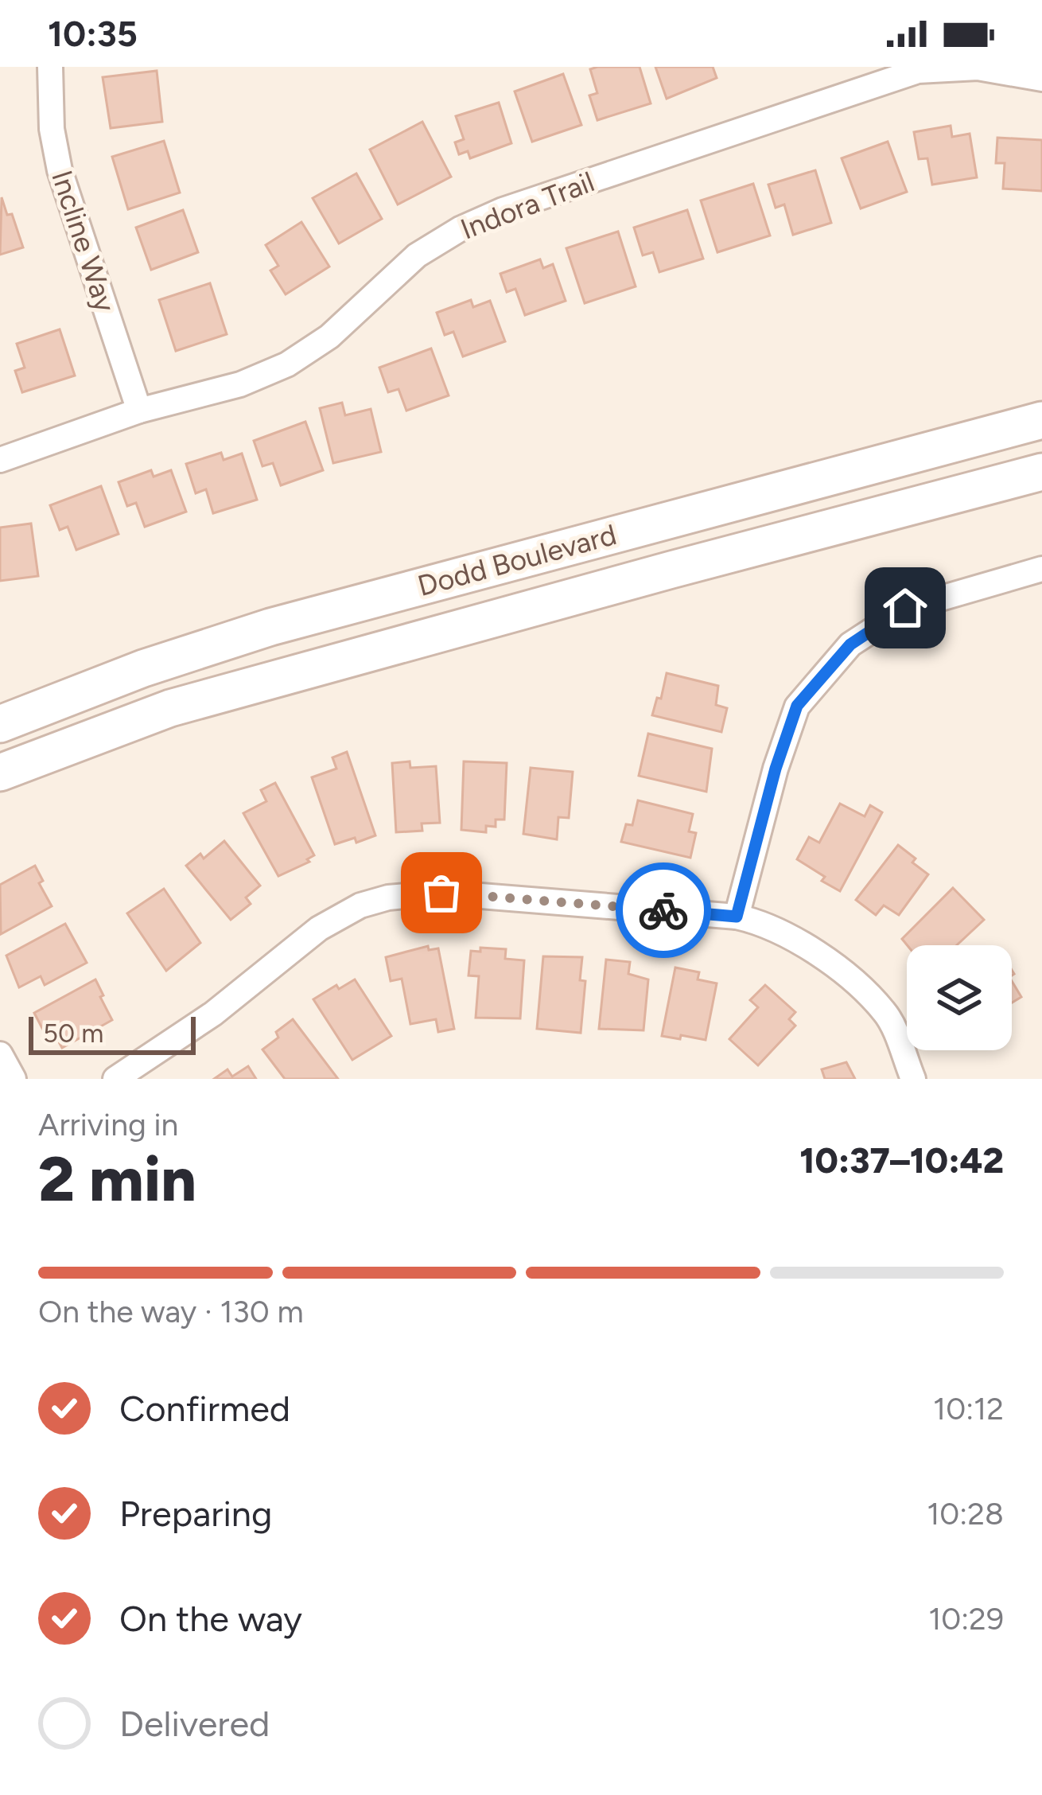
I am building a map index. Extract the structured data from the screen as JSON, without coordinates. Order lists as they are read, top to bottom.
{
  "streets": {
    "main road": ["Dodd Boulevard"],
    "street": ["Indora Trail", "Incline Way"]
  },
  "crossings": [
    ["Indora Trail", "Incline Way"]
  ],
  "scale_bar": "50 m",
  "page": {
    "status": "10:35",
    "scale": "50 m",
    "heading": ["2 min", "Arriving in", "10:37–10:42"],
    "bar": "On the way · 130 m",
    "list": [
      ["Confirmed", "10:12"],
      ["Preparing", "10:28"],
      ["On the way", "10:29"],
      "Delivered"
    ]
  }
}
